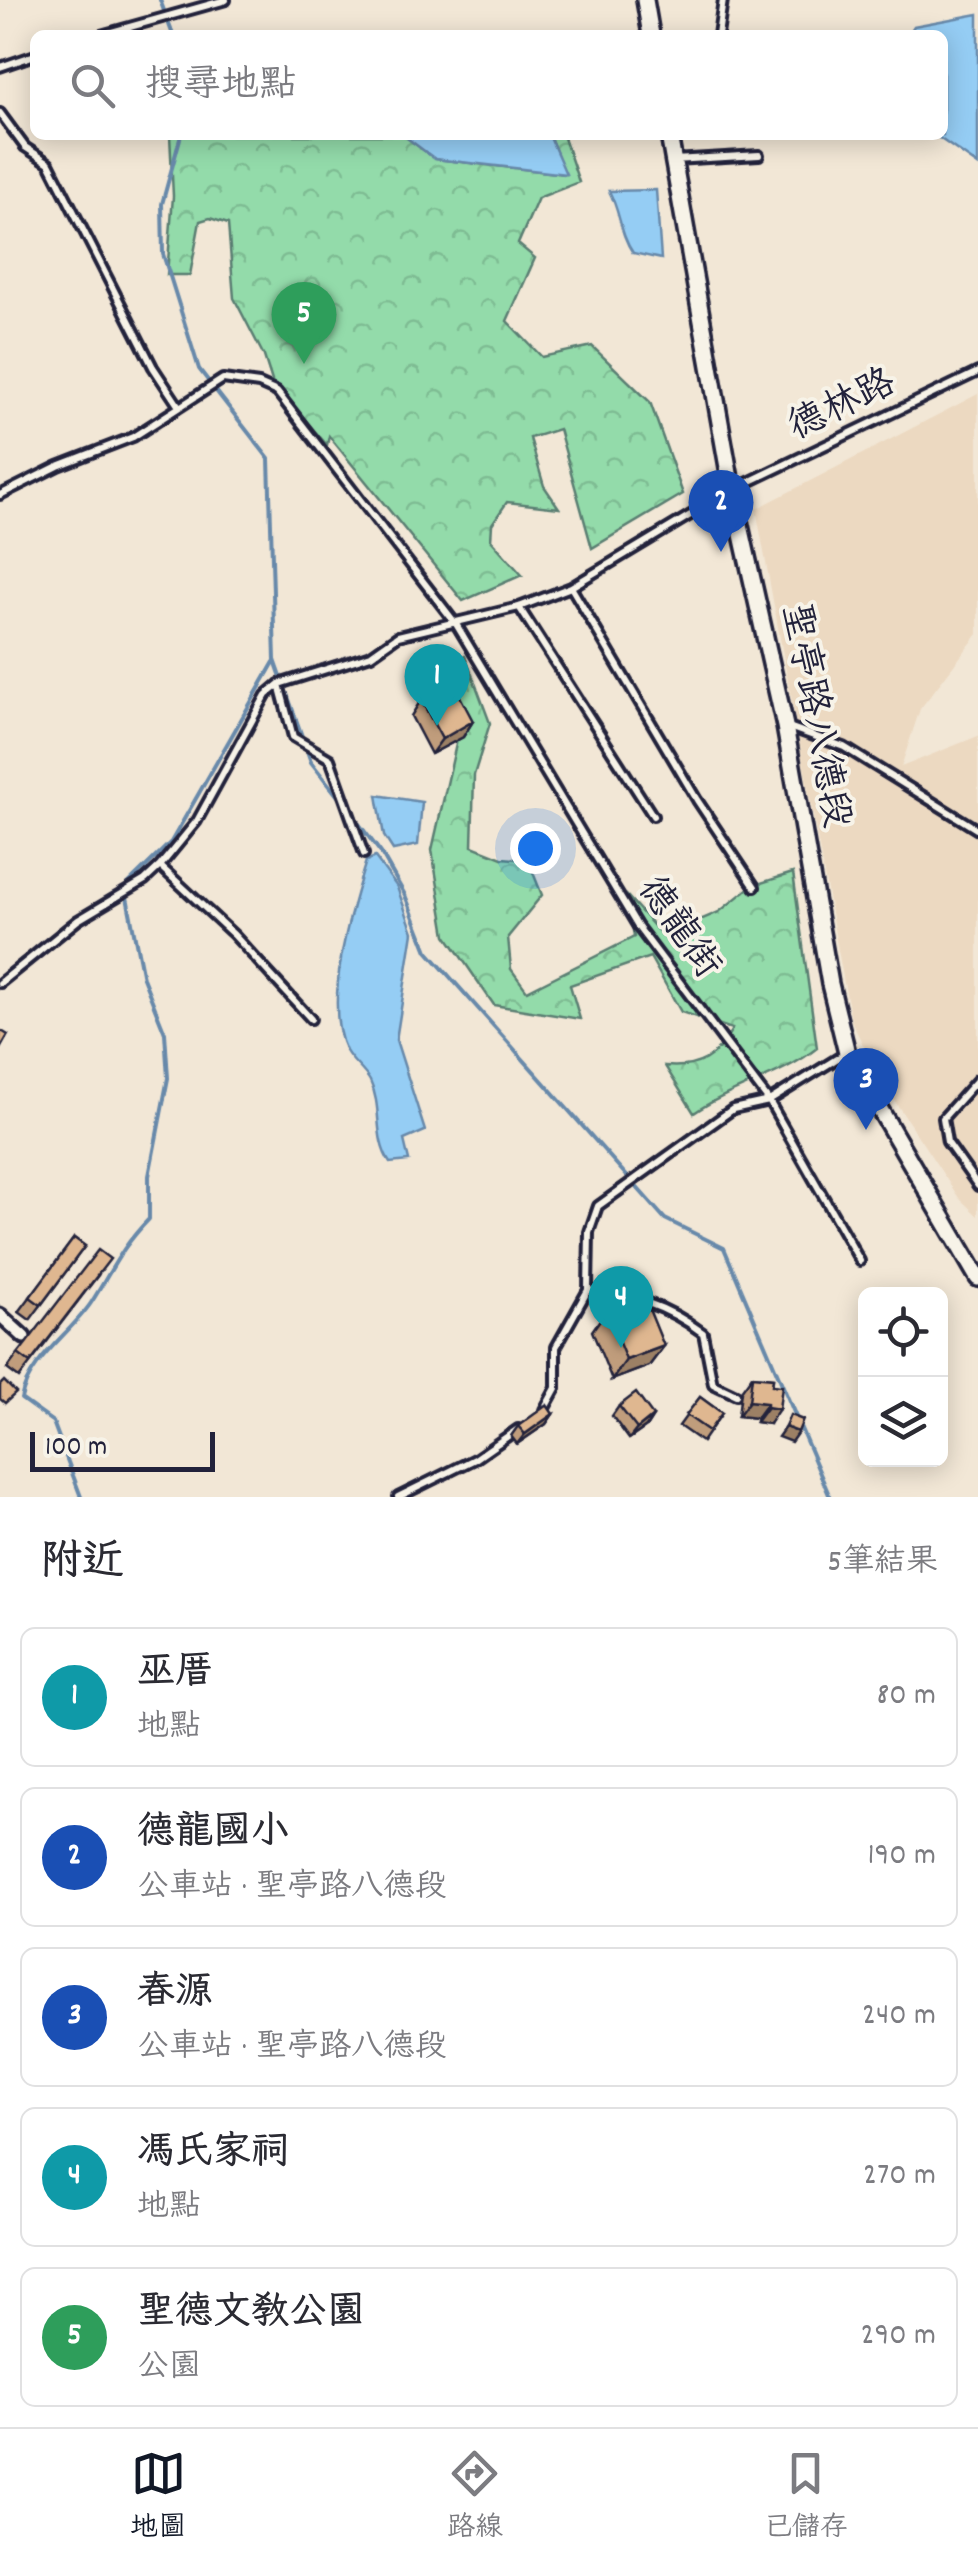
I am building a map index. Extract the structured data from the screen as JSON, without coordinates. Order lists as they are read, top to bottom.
{
  "streets": {
    "street": ["聖亭路八德段"],
    "lane": ["德林路", "德龍街"]
  },
  "crossings": [
    ["德林路", "聖亭路八德段"],
    ["德林路", "德龍街"]
  ],
  "scale_bar": "100 m",
  "page": {
    "search": "搜尋地點",
    "pins": [
      "5",
      "2",
      "1",
      "3",
      "4"
    ],
    "scale": "100 m",
    "heading": ["附近", "5筆結果"],
    "list": [
      {
        "mark": "1",
        "name": "巫厝",
        "note": "地點",
        "value": "80 m"
      },
      {
        "mark": "2",
        "name": "德龍國小",
        "note": "公車站 · 聖亭路八德段",
        "value": "190 m"
      },
      {
        "mark": "3",
        "name": "春源",
        "note": "公車站 · 聖亭路八德段",
        "value": "240 m"
      },
      {
        "mark": "4",
        "name": "馮氏家祠",
        "note": "地點",
        "value": "270 m"
      },
      {
        "mark": "5",
        "name": "聖德文教公園",
        "note": "公園",
        "value": "290 m"
      }
    ],
    "nav": ["地圖", "路線", "已儲存"]
  }
}
